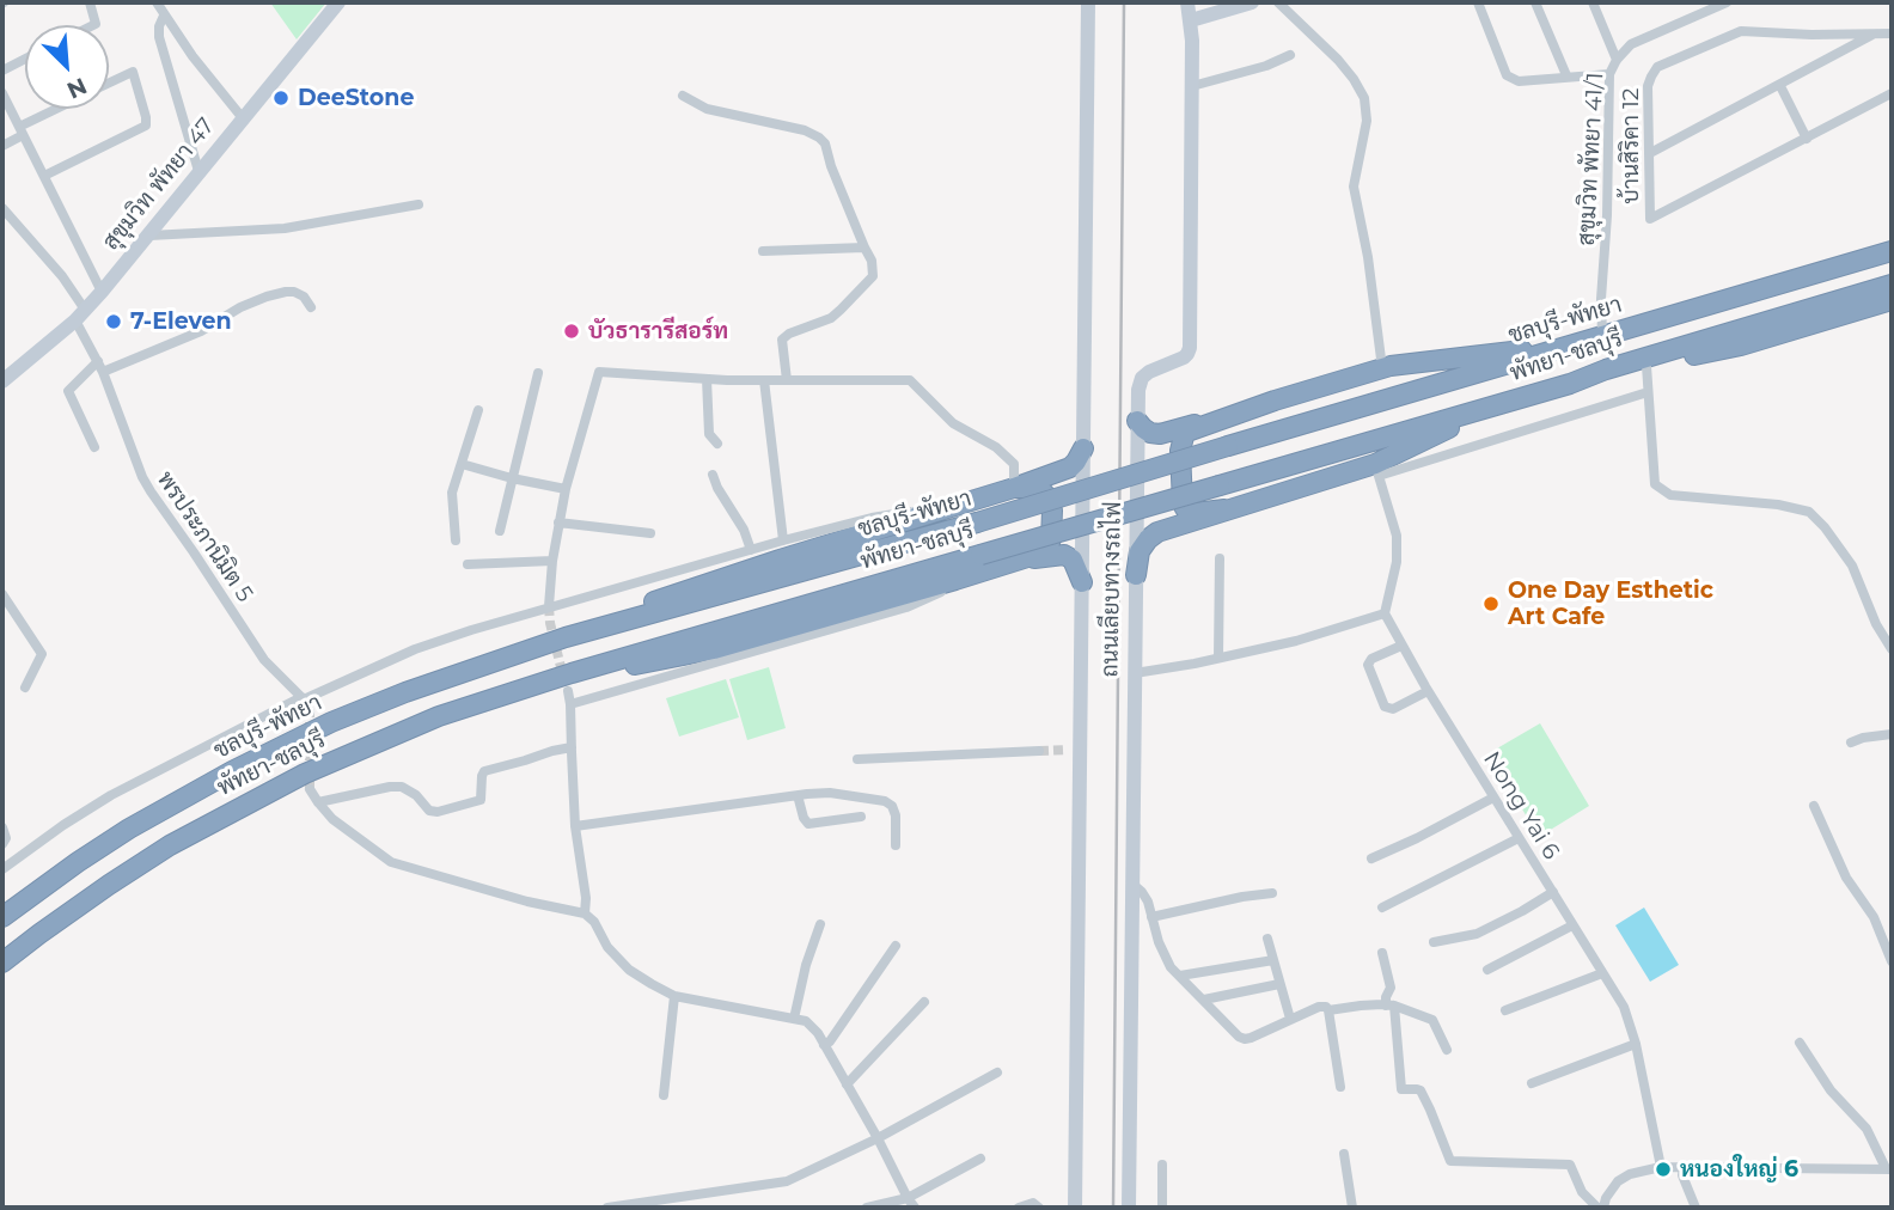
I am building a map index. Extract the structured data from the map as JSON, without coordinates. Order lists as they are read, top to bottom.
{
  "streets": {
    "highway": ["ชลบุรี-พัทยา", "พัทยา-ชลบุรี"],
    "street": [
      "บ้านสิริคา 12",
      "สุขุมวิท พัทยา 41/1",
      "สุขุมวิท พัทยา 47",
      "พรประภานิมิต 5",
      "ถนนเลียบทางรถไฟ",
      "Nong Yai 6"
    ]
  },
  "crossings": [
    ["สุขุมวิท พัทยา 41/1", "ชลบุรี-พัทยา"],
    ["สุขุมวิท พัทยา 47", "พรประภานิมิต 5"]
  ],
  "places": [
    "DeeStone",
    "7-Eleven",
    "บัวธารารีสอร์ท",
    "One Day Esthetic Art Cafe",
    "หนองใหญ่ 6"
  ],
  "north": "bottom right"
}
